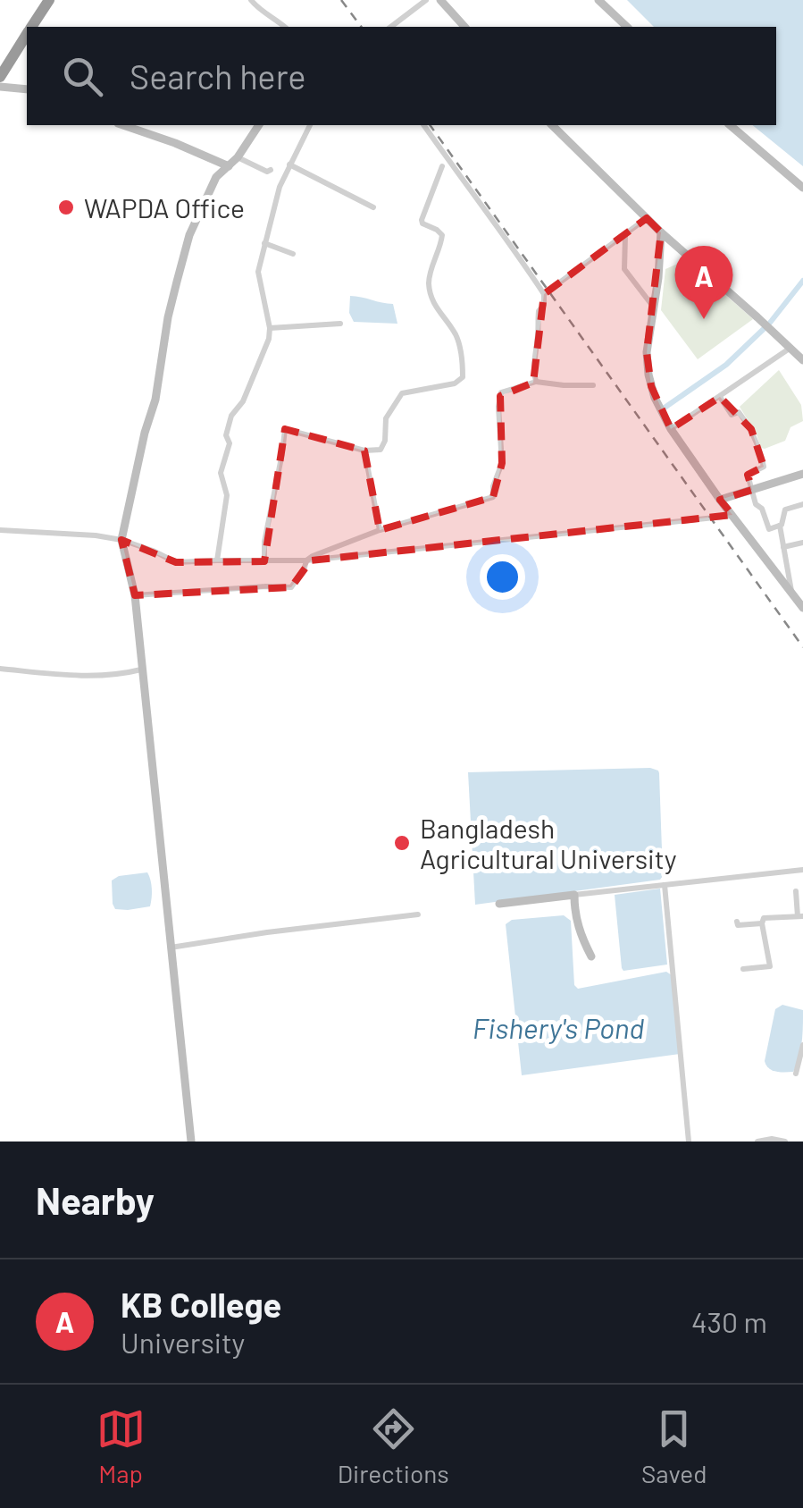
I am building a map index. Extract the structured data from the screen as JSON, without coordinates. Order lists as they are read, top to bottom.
{
  "water": ["Fishery's Pond"],
  "places": ["WAPDA Office", "Bangladesh Agricultural University"],
  "page": {
    "search": "Search here",
    "pins": "A",
    "heading": "Nearby",
    "list": [
      {
        "mark": "A",
        "name": "KB College",
        "note": "University",
        "value": "430 m"
      }
    ],
    "nav": ["Map", "Directions", "Saved"]
  }
}
